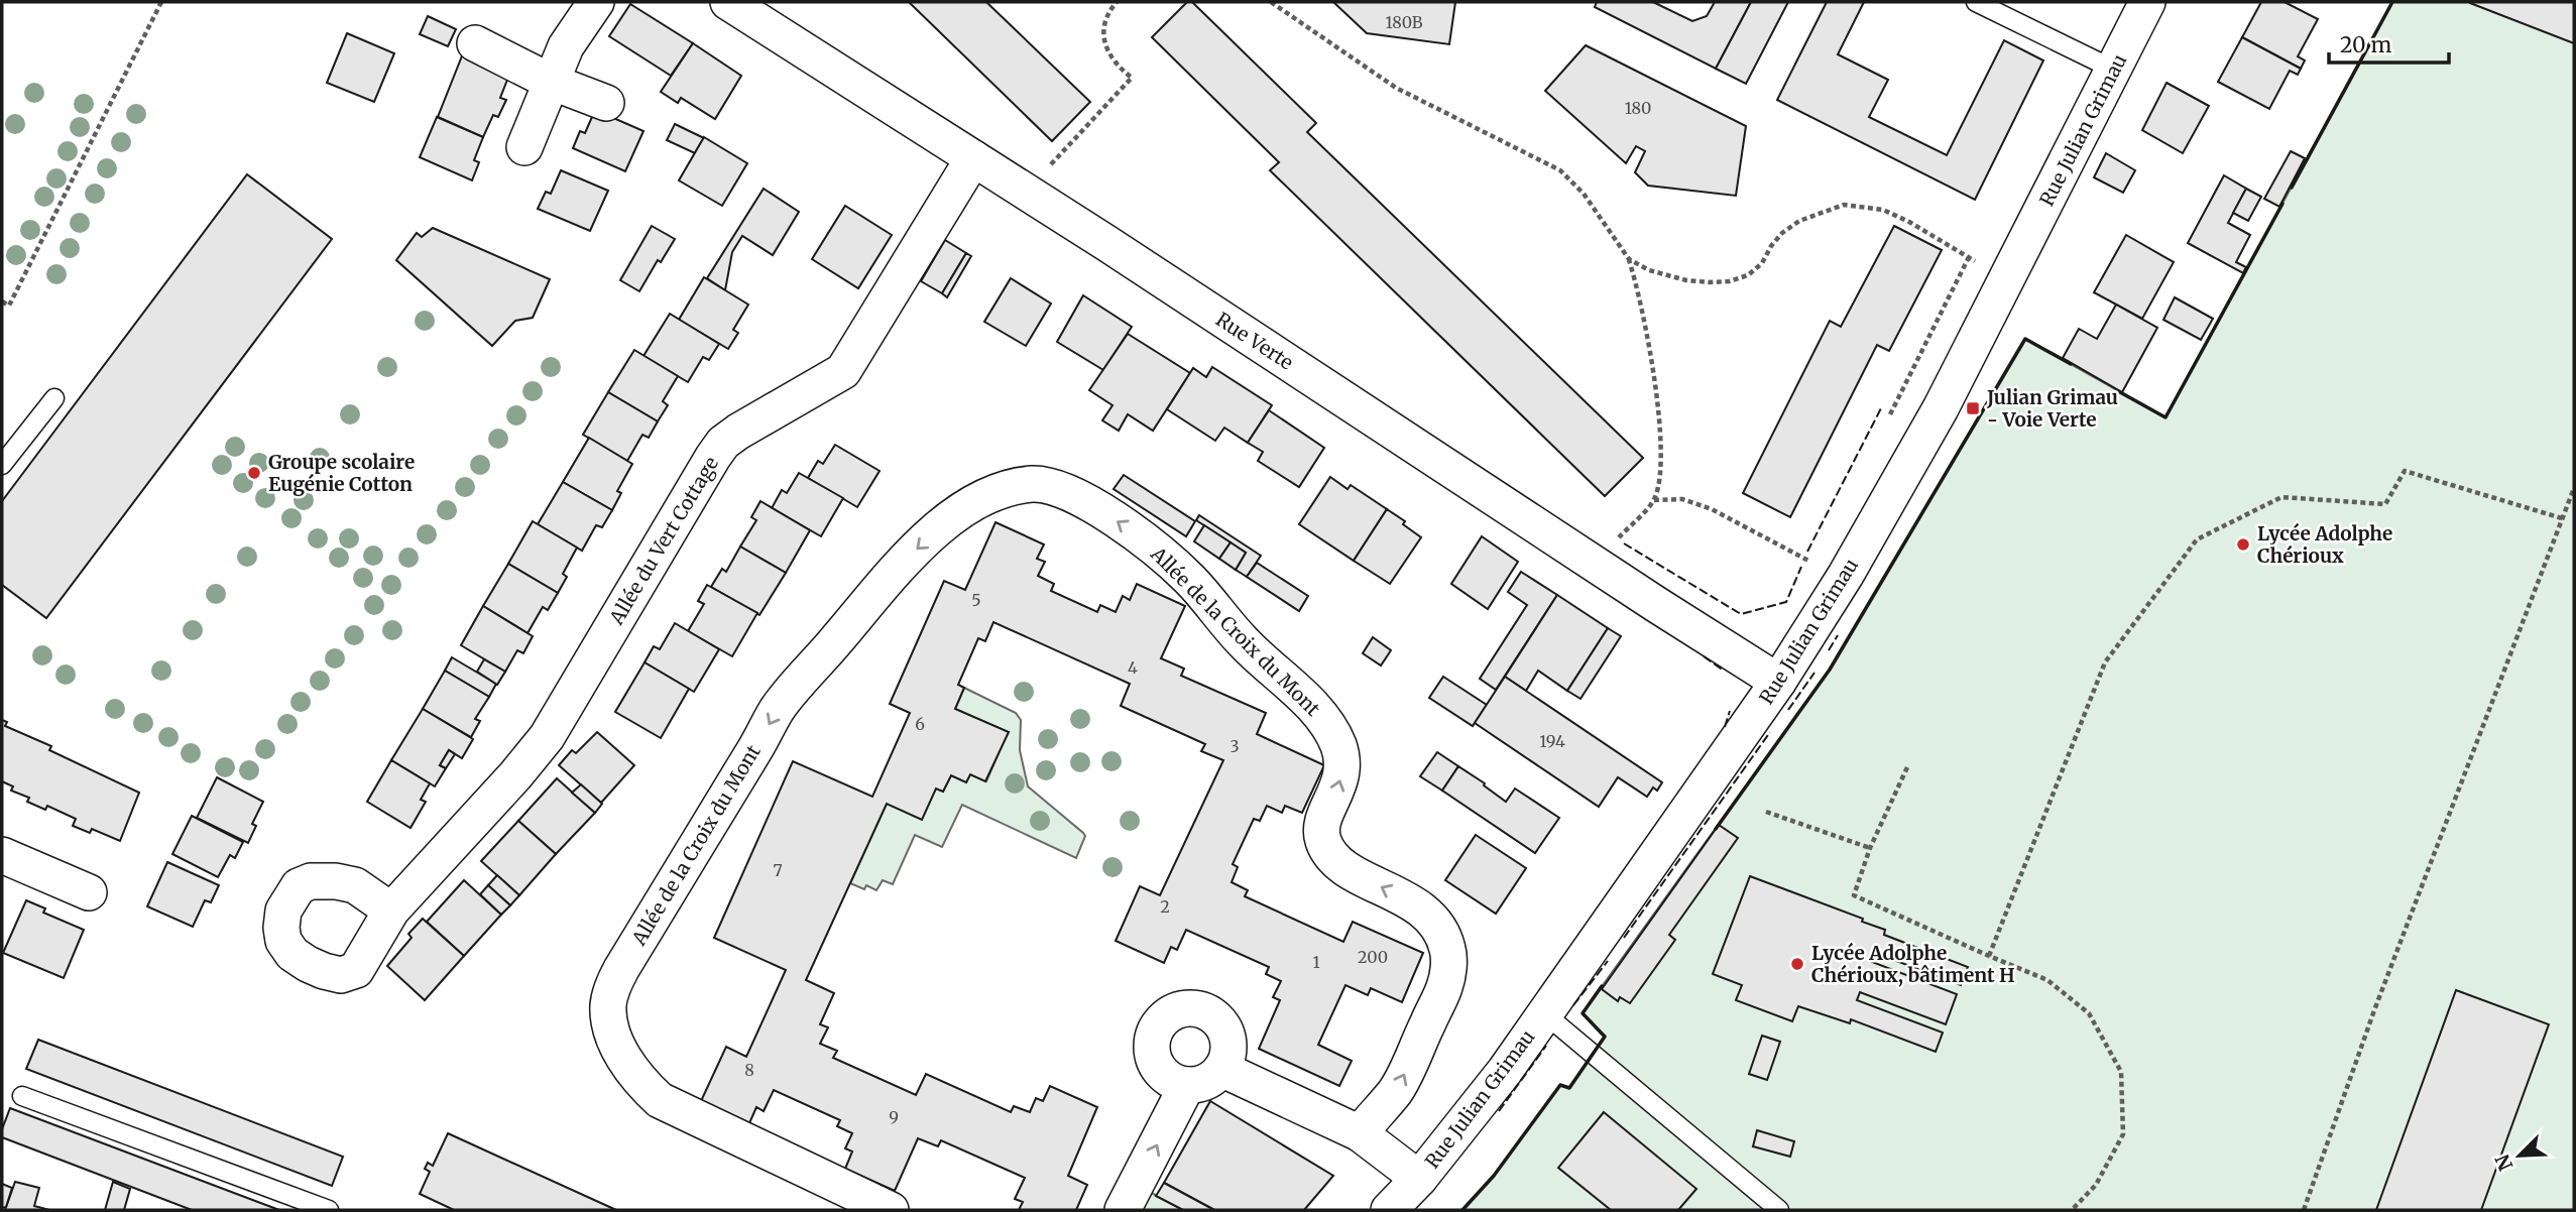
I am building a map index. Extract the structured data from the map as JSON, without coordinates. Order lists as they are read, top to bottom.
{
  "streets": {
    "street": [
      "Rue Julian Grimau",
      "Rue Verte",
      "Allée du Vert Cottage",
      "Allée de la Croix du Mont"
    ]
  },
  "crossings": [
    ["Rue Julian Grimau", "Rue Verte"],
    ["Rue Verte", "Allée du Vert Cottage"]
  ],
  "places": {
    "transit": ["Julian Grimau - Voie Verte"],
    "other": ["Groupe scolaire Eugénie Cotton", "Lycée Adolphe Chérioux", "Lycée Adolphe Chérioux, bâtiment H"]
  },
  "house_numbers": [
    "180B",
    "180",
    "5",
    "4",
    "6",
    "194",
    "3",
    "7",
    "2",
    "200",
    "1",
    "8",
    "9"
  ],
  "scale_bar": "20 m",
  "north": "bottom left"
}
